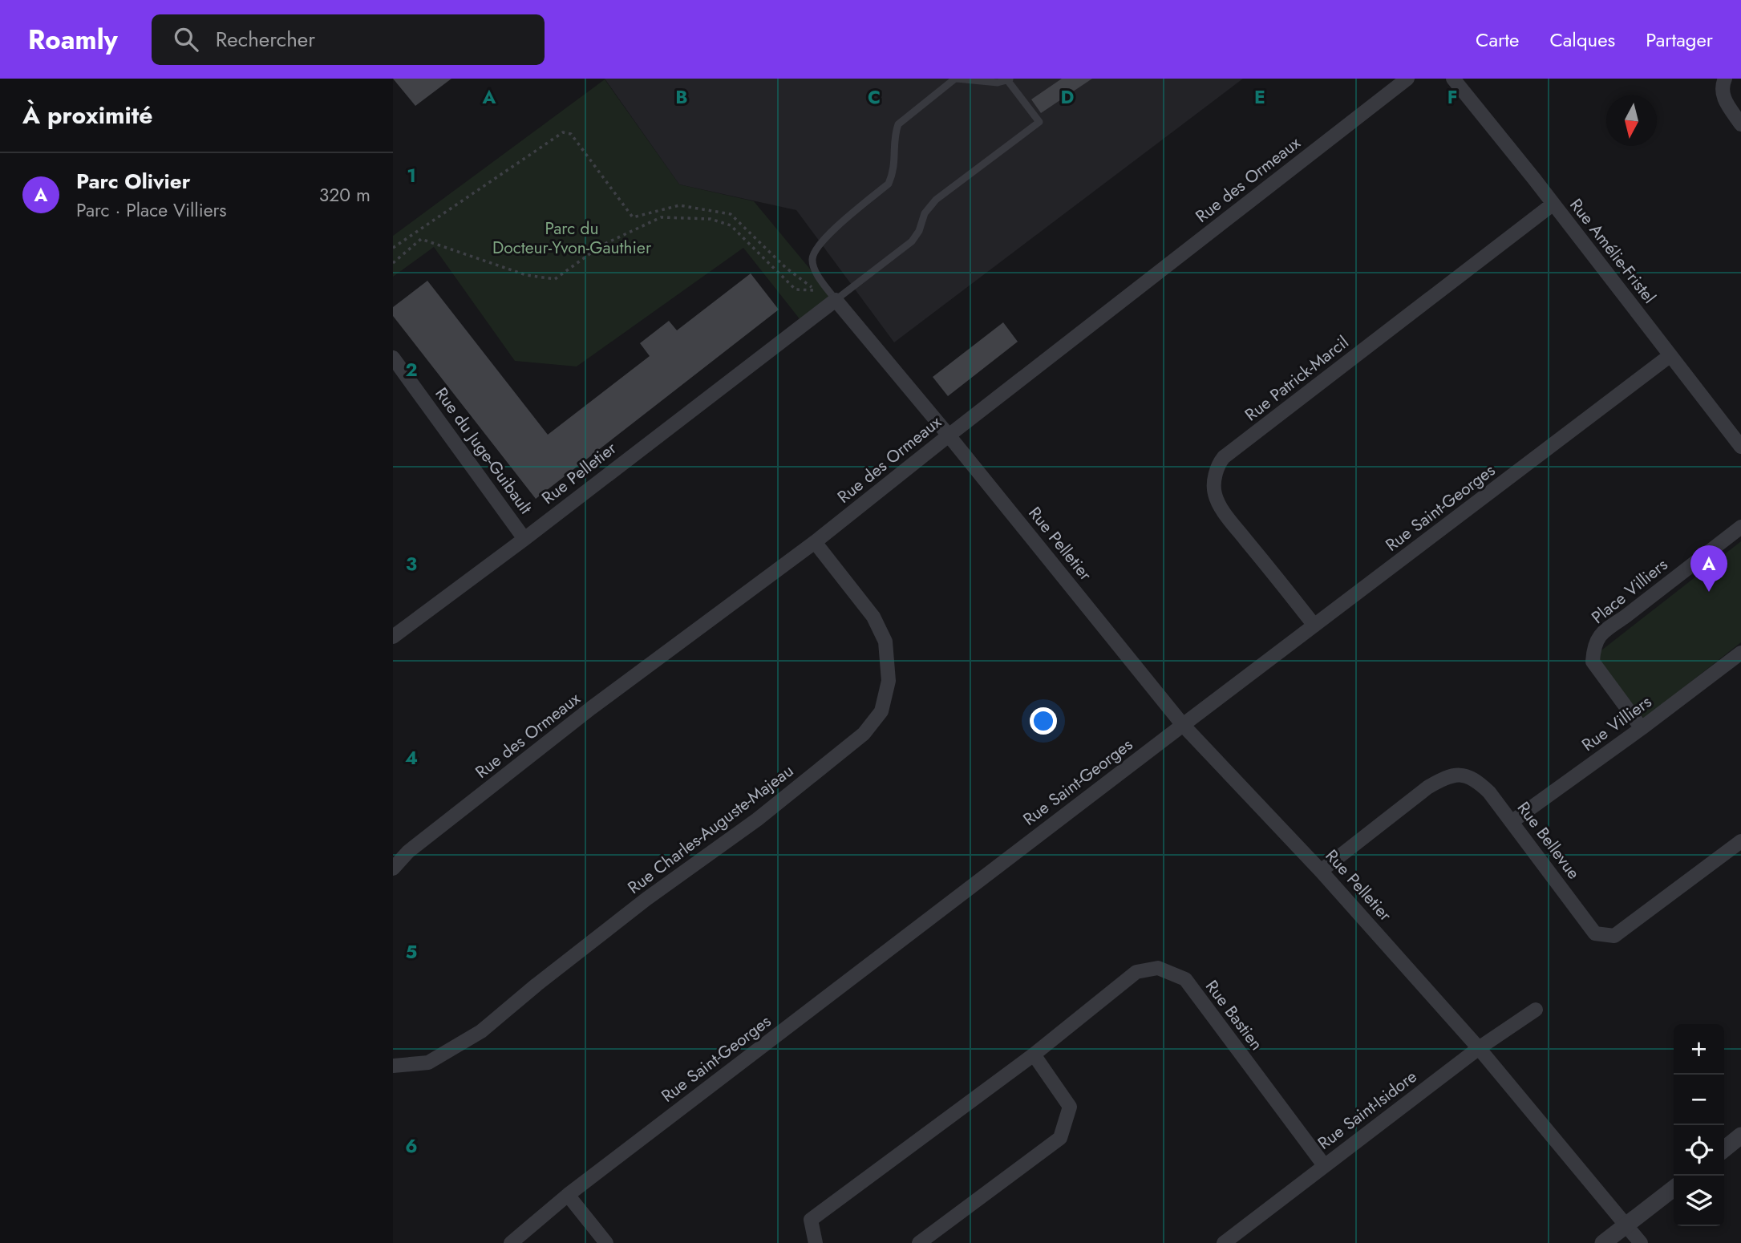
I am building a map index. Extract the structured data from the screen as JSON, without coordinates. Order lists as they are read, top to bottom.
{
  "streets": {
    "street": [
      "Rue des Ormeaux",
      "Rue Amélie-Fristel",
      "Rue Patrick-Marcil",
      "Rue du Juge-Guibault",
      "Rue Pelletier",
      "Rue Saint-Georges",
      "Place Villiers",
      "Rue Villiers",
      "Rue Charles-Auguste-Majeau",
      "Rue Bellevue",
      "Rue Bastien",
      "Rue Saint-Isidore"
    ]
  },
  "crossings": [
    ["Rue des Ormeaux", "Rue Pelletier"],
    ["Rue des Ormeaux", "Rue Charles-Auguste-Majeau"],
    ["Rue Amélie-Fristel", "Rue Patrick-Marcil"],
    ["Rue Amélie-Fristel", "Rue Saint-Georges"],
    ["Rue Patrick-Marcil", "Rue Saint-Georges"],
    ["Rue du Juge-Guibault", "Rue Pelletier"],
    ["Rue Pelletier", "Rue Saint-Georges"],
    ["Rue Pelletier", "Rue Bellevue"],
    ["Rue Pelletier", "Rue Saint-Isidore"],
    ["Place Villiers", "Rue Villiers"],
    ["Rue Villiers", "Rue Bellevue"],
    ["Rue Bastien", "Rue Saint-Isidore"]
  ],
  "parks": ["Parc du Docteur-Yvon-Gauthier"],
  "north": "bottom",
  "page": {
    "header": "Roamly",
    "search": "Rechercher",
    "nav": ["Carte", "Calques", "Partager"],
    "heading": "À proximité",
    "list": [
      {
        "mark": "A",
        "name": "Parc Olivier",
        "note": "Parc · Place Villiers",
        "value": "320 m"
      }
    ],
    "pins": "A",
    "map_buttons": ["+", "−"]
  },
  "grid": {
    "columns": [
      "A",
      "B",
      "C",
      "D",
      "E",
      "F"
    ],
    "rows": [
      "1",
      "2",
      "3",
      "4",
      "5",
      "6"
    ]
  }
}
